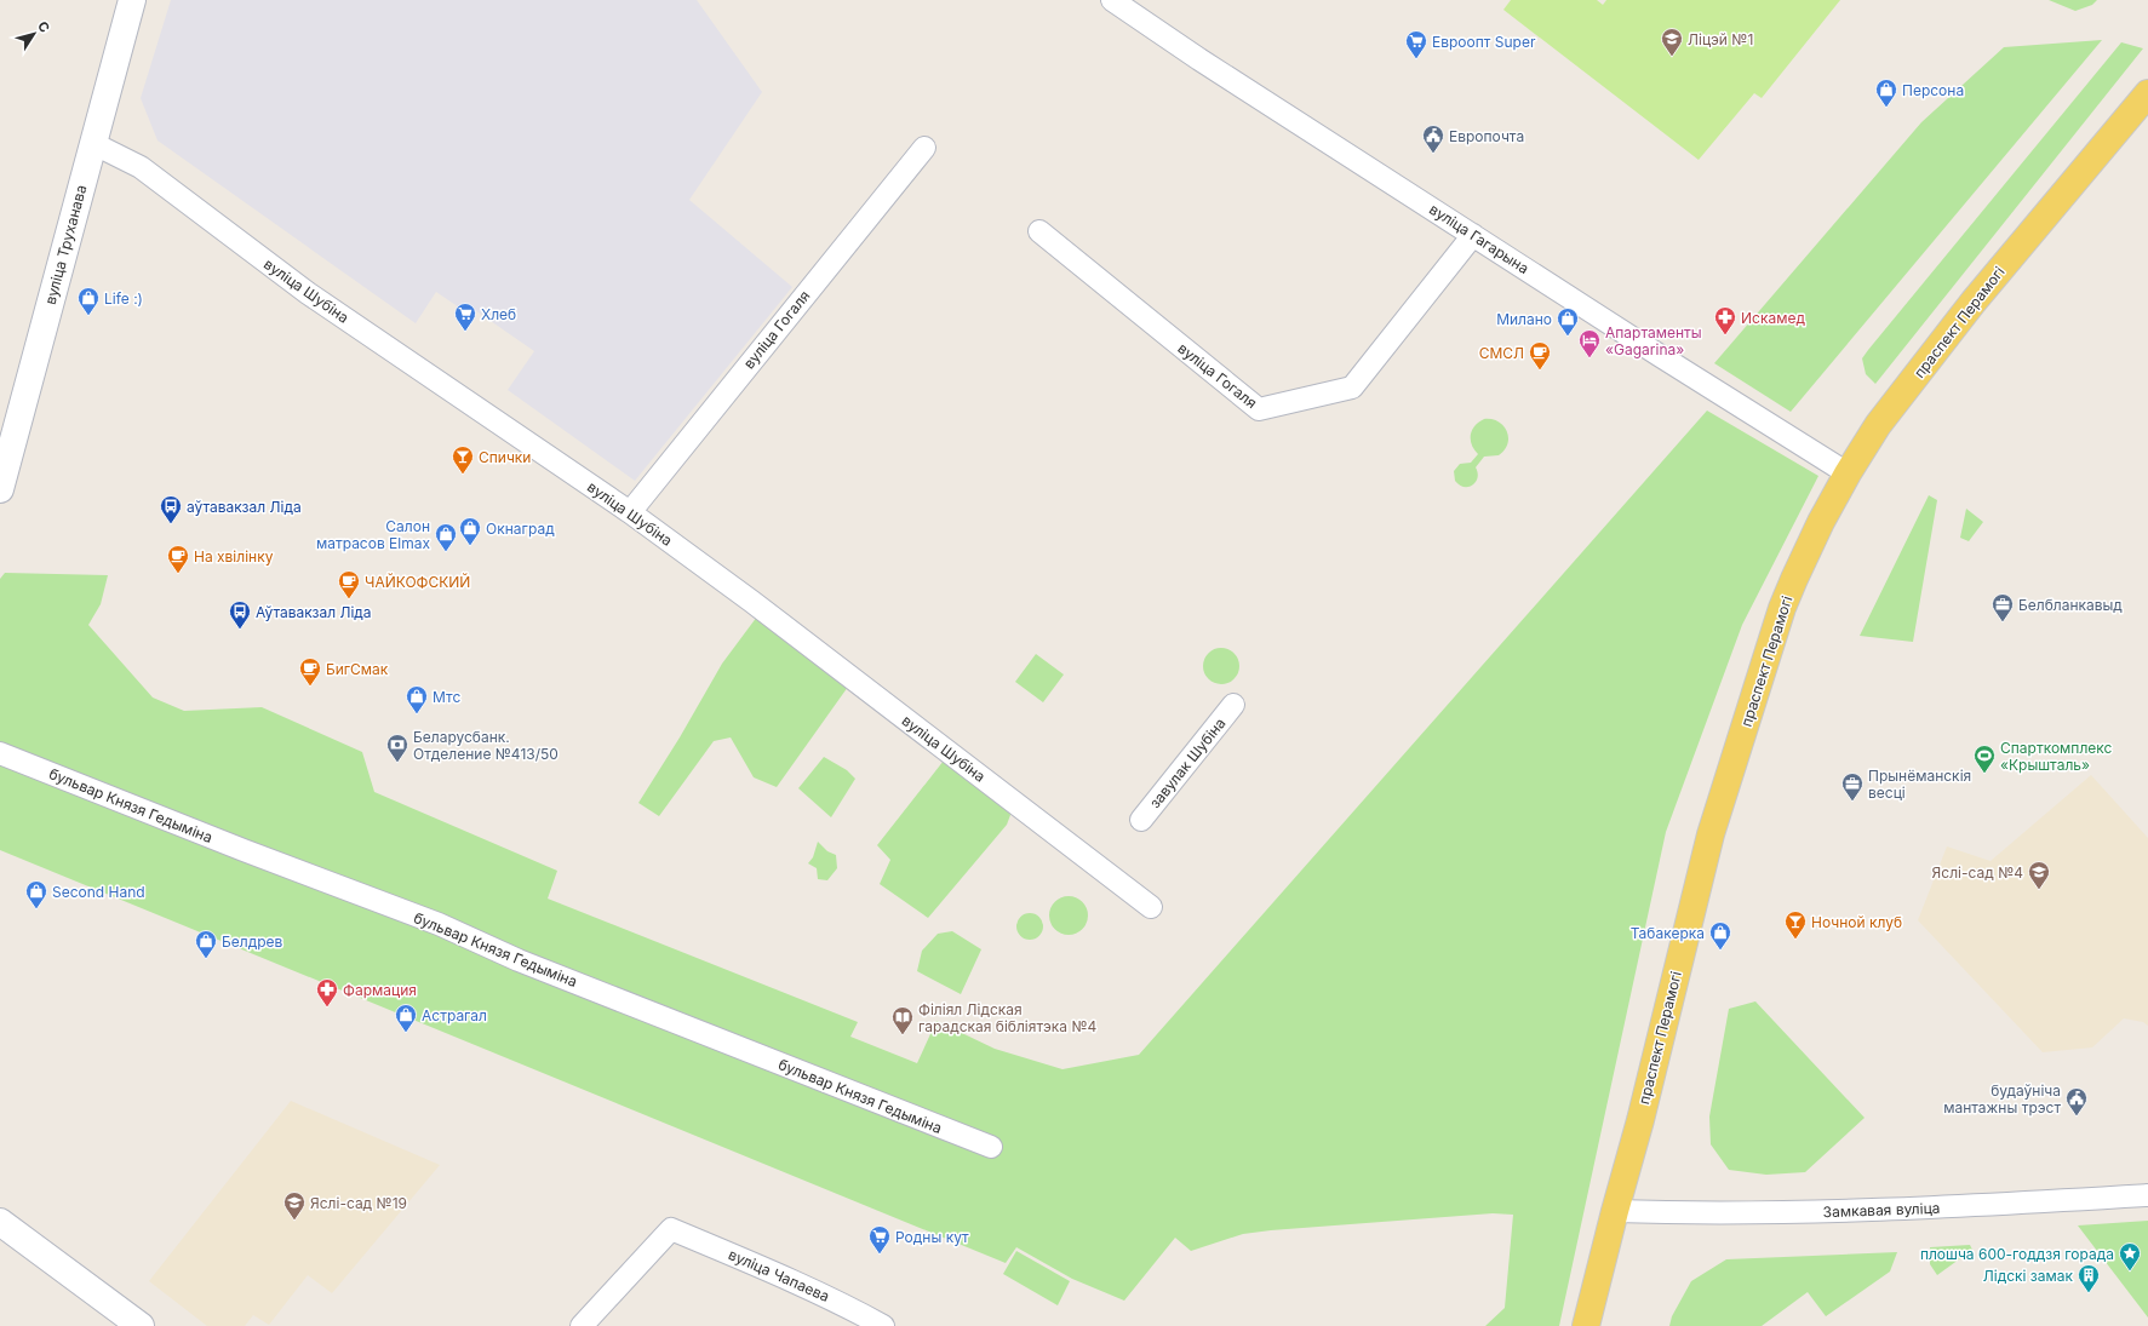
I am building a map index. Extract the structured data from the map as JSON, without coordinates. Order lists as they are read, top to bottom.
{
  "streets": {
    "main road": ["вуліца Труханава", "праспект Перамогі"],
    "street": [
      "вуліца Гагарына",
      "вуліца Шубіна",
      "вуліца Гогаля",
      "завулак Шубіна",
      "бульвар Князя Гедыміна",
      "Замкавая вуліца",
      "вуліца Чапаева"
    ]
  },
  "crossings": [
    ["вуліца Гагарына", "праспект Перамогі"],
    ["вуліца Гагарына", "вуліца Гогаля"],
    ["вуліца Труханава", "вуліца Шубіна"],
    ["вуліца Шубіна", "вуліца Гогаля"],
    ["праспект Перамогі", "Замкавая вуліца"]
  ],
  "places": {
    "school or university": ["Ліцэй №1", "Яслі-сад №4", "Яслі-сад №19"],
    "supermarket": ["Евроопт Super", "Хлеб", "Родны кут"],
    "shop": [
      "Персона",
      "Life :)",
      "Милано",
      "Окнаград",
      "Салон матрасов Elmax",
      "Мтс",
      "Second Hand",
      "Табакерка",
      "Белдрев",
      "Астрагал"
    ],
    "public building": ["Европочта", "будаўніча мантажны трэст"],
    "pharmacy": ["Искамед", "Фармация"],
    "hotel": ["Апартаменты «Gagarina»"],
    "cafe": [
      "СМСЛ",
      "На хвілінку",
      "ЧАЙКОФСКИЙ",
      "БигСмак"
    ],
    "bar": ["Спички", "Ночной клуб"],
    "bus stop": ["аўтавакзал Ліда", "Аўтавакзал Ліда"],
    "office": ["Белбланкавыд", "Прынёманскія весці"],
    "bank": ["Беларусбанк. Отделение №413/50"],
    "sports": ["Спарткомплекс «Крышталь»"],
    "library": ["Філіял Лідская гарадская бібліятэка №4"],
    "place": ["плошча 600-годдзя горада"],
    "building": ["Лідскі замак"]
  },
  "north": "top right"
}
